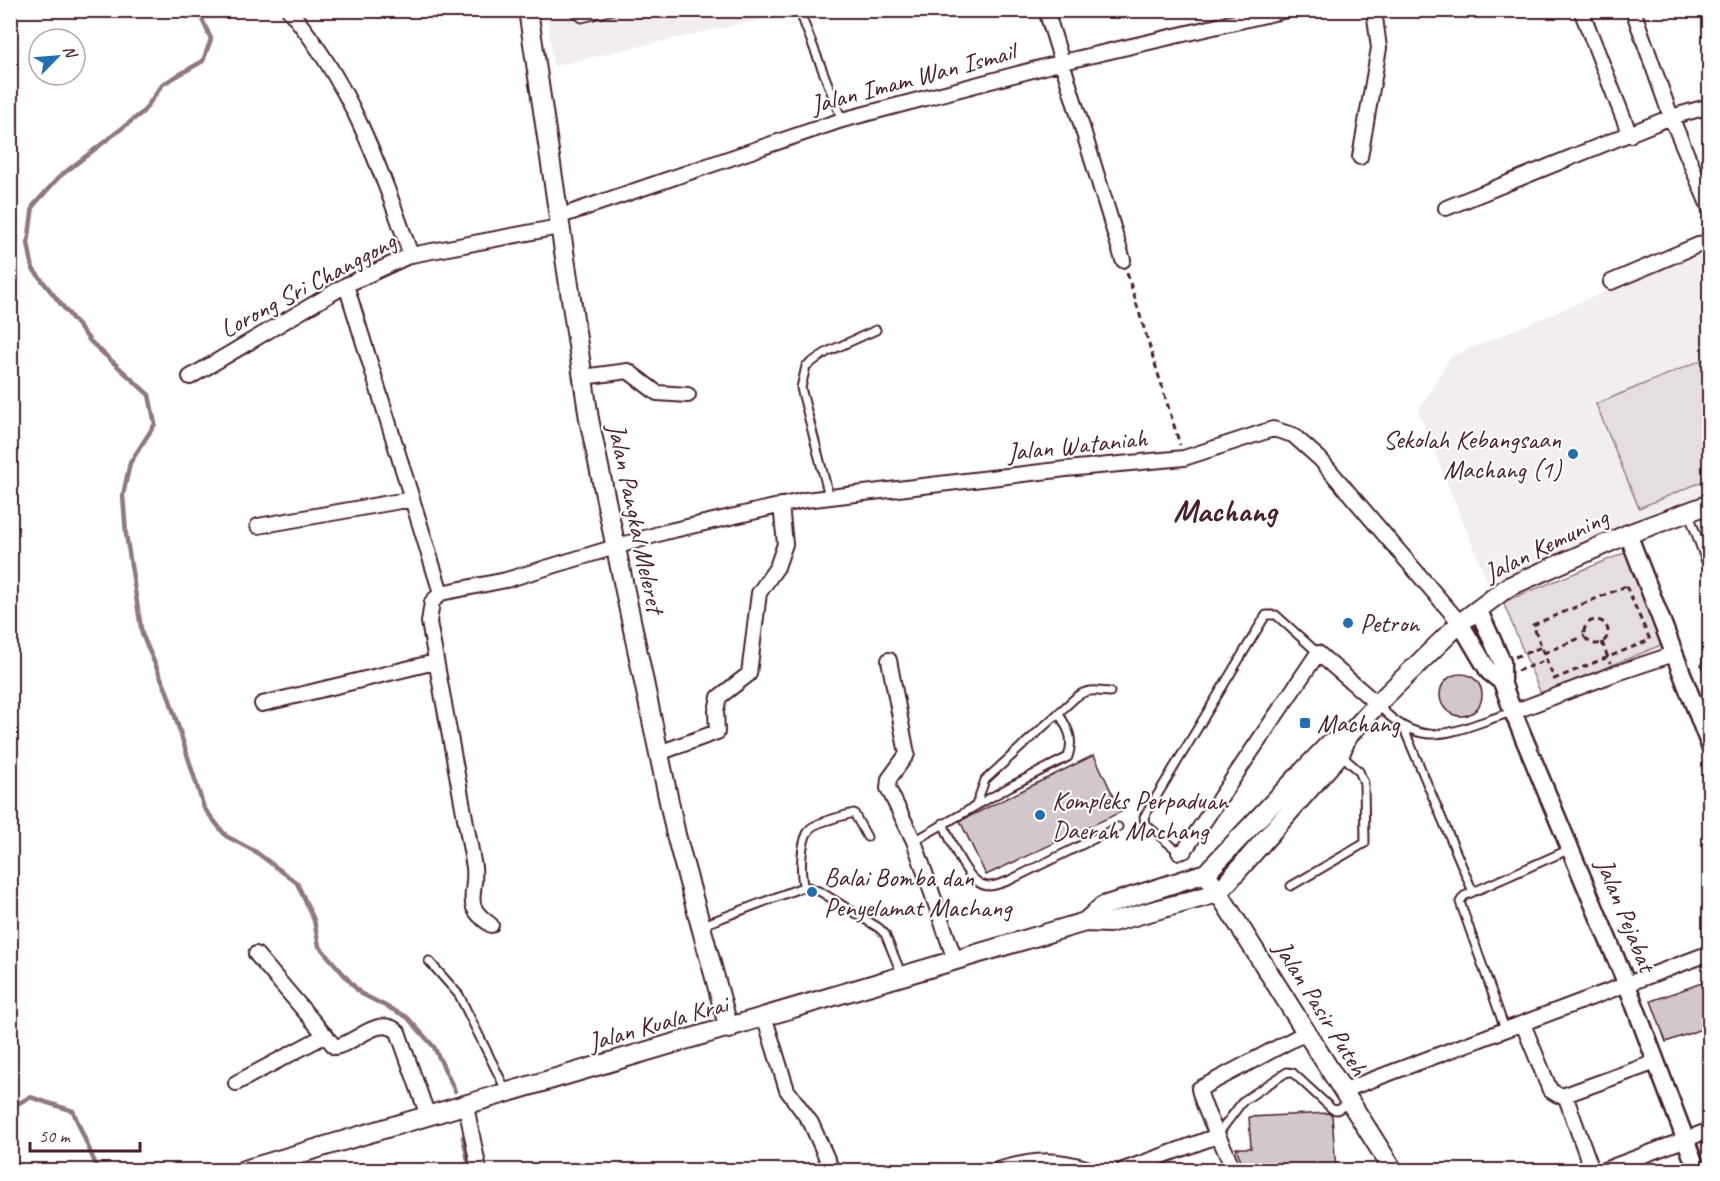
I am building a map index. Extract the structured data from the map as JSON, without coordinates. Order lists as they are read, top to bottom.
{
  "streets": {
    "main road": [
      "Jalan Pangkal Meleret",
      "Jalan Kemuning",
      "Jalan Pasir Puteh",
      "Jalan Kuala Krai"
    ],
    "street": [
      "Jalan Imam Wan Ismail",
      "Lorong Sri Changgong",
      "Jalan Wataniah",
      "Jalan Pejabat"
    ]
  },
  "crossings": [
    ["Jalan Imam Wan Ismail", "Lorong Sri Changgong"],
    ["Jalan Imam Wan Ismail", "Jalan Pangkal Meleret"],
    ["Lorong Sri Changgong", "Jalan Pangkal Meleret"],
    ["Jalan Wataniah", "Jalan Pangkal Meleret"],
    ["Jalan Wataniah", "Jalan Kemuning"],
    ["Jalan Wataniah", "Jalan Pejabat"],
    ["Jalan Pangkal Meleret", "Jalan Kuala Krai"],
    ["Jalan Kemuning", "Jalan Pejabat"],
    ["Jalan Kemuning", "Jalan Pasir Puteh"],
    ["Jalan Kemuning", "Jalan Kuala Krai"],
    ["Jalan Pasir Puteh", "Jalan Kuala Krai"]
  ],
  "districts": ["Machang"],
  "places": {
    "other": [
      "Sekolah Kebangsaan Machang (1)",
      "Petron",
      "Kompleks Perpaduan Daerah Machang",
      "Balai Bomba dan Penyelamat Machang"
    ],
    "transit": ["Machang"]
  },
  "scale_bar": "50 m",
  "north": "top right"
}
